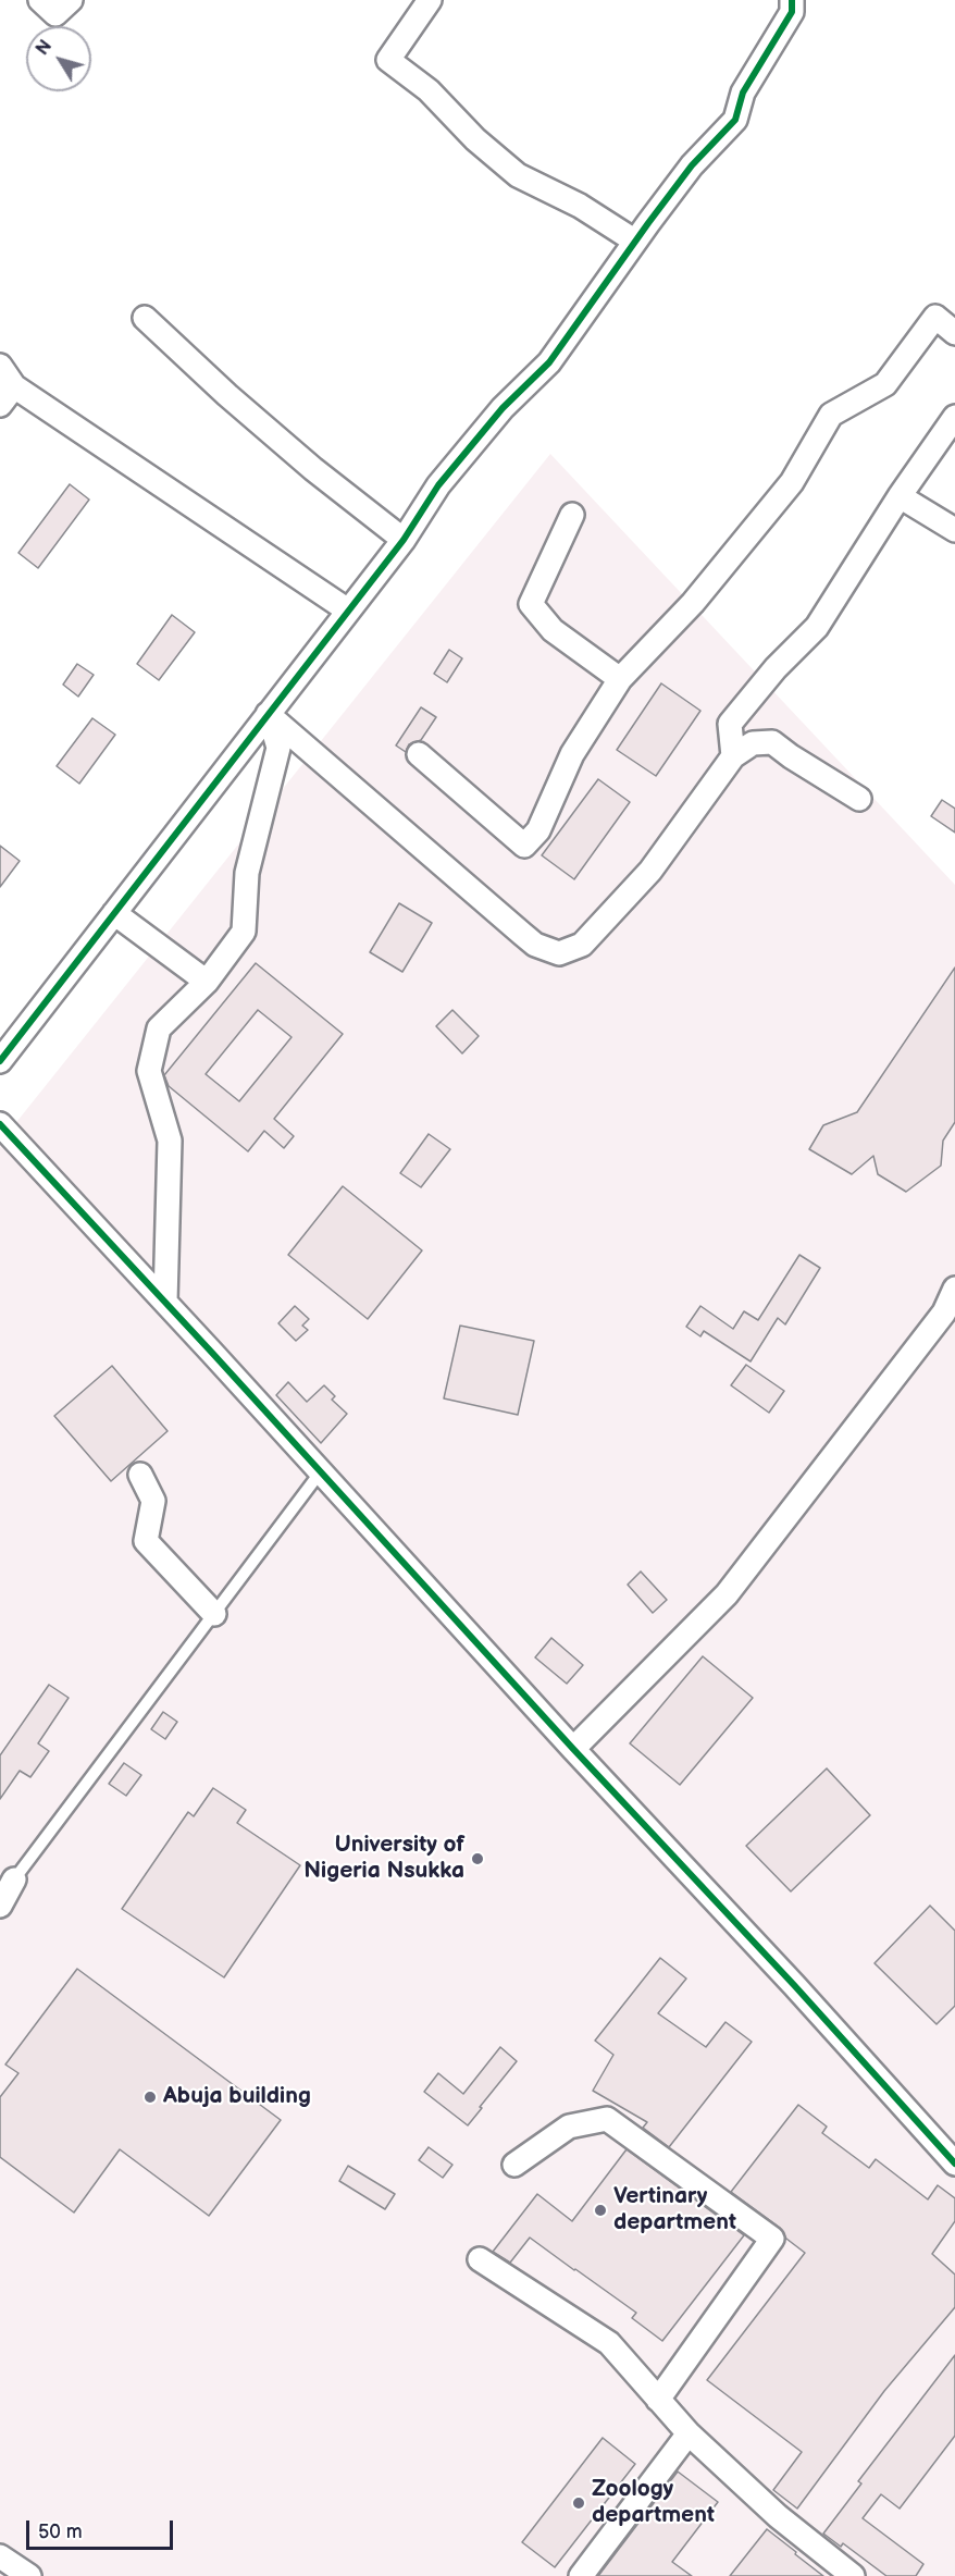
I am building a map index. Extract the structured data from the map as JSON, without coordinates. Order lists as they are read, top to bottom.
{
  "places": [
    "University of Nigeria Nsukka",
    "Abuja building",
    "Vertinary department",
    "Zoology department"
  ],
  "scale_bar": "50 m",
  "north": "top left"
}
